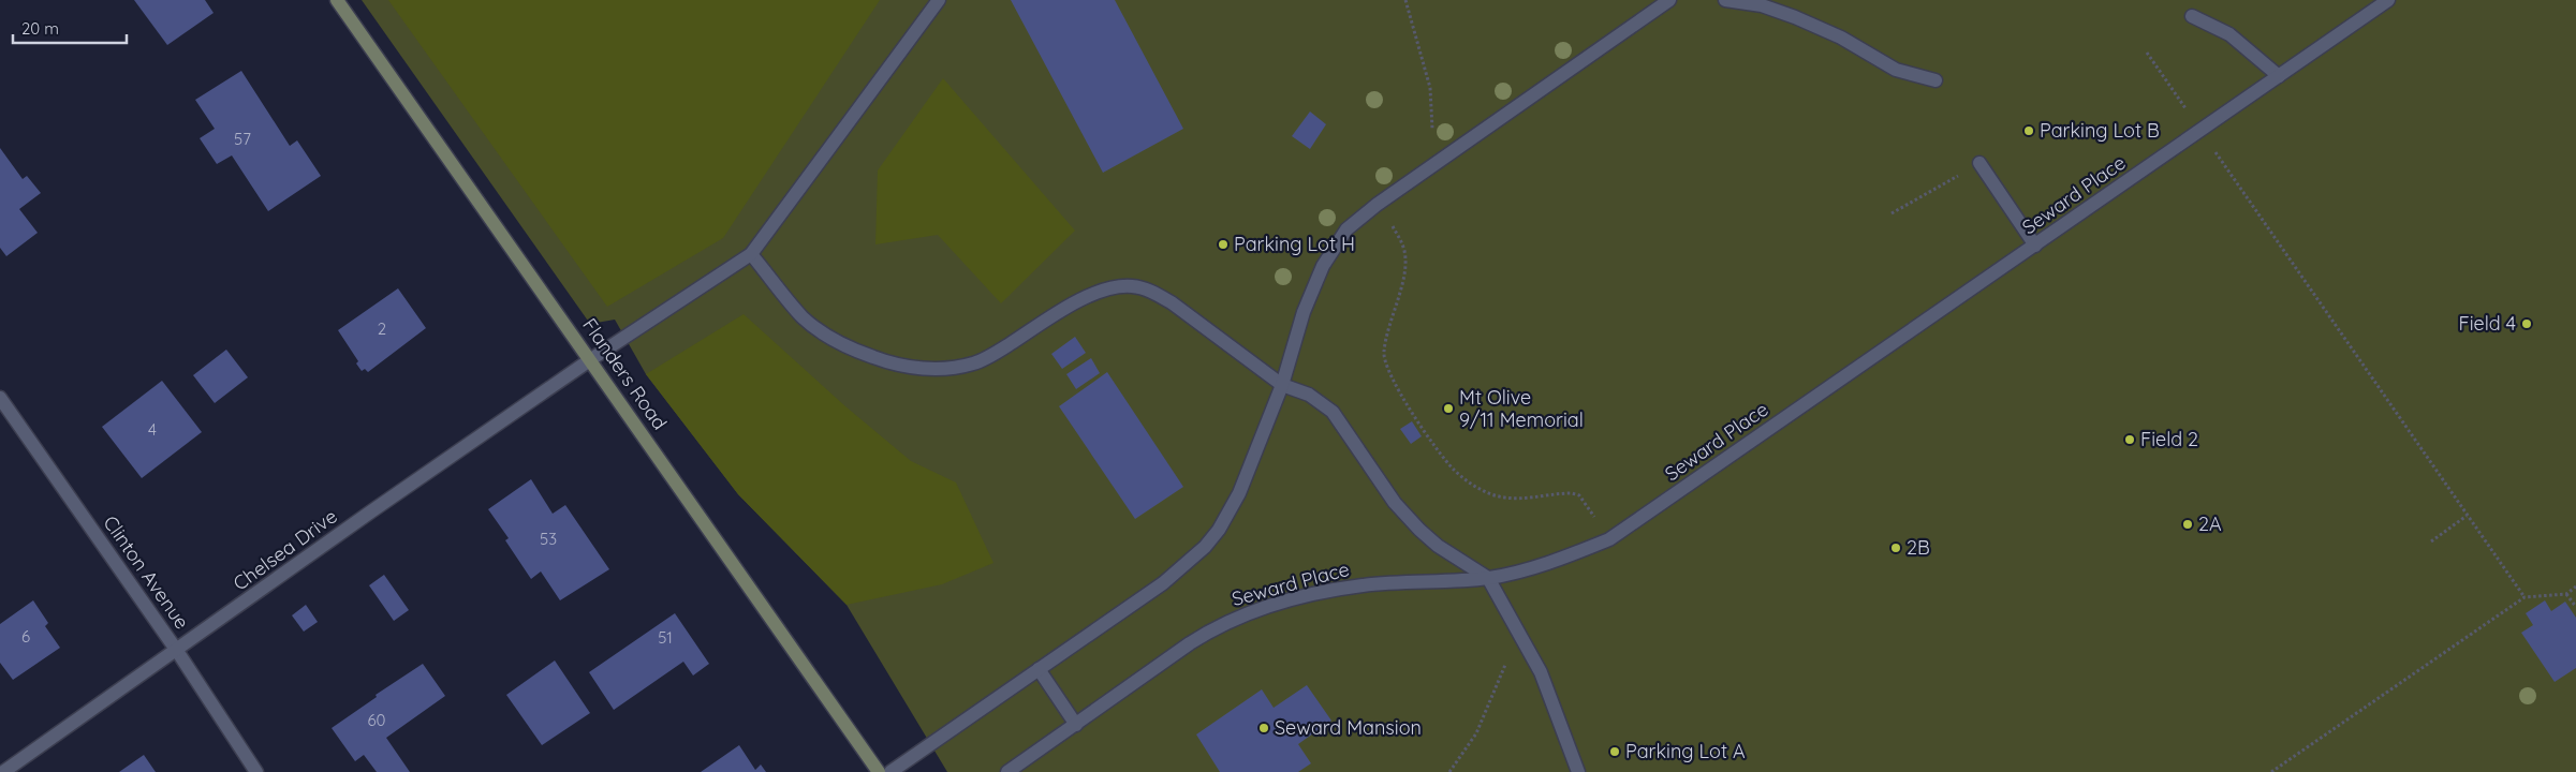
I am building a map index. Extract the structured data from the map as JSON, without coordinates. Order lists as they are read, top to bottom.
{
  "streets": {
    "main road": ["Flanders Road"],
    "street": ["Seward Place", "Chelsea Drive", "Clinton Avenue"]
  },
  "crossings": [
    ["Flanders Road", "Chelsea Drive"],
    ["Chelsea Drive", "Clinton Avenue"]
  ],
  "places": [
    "Parking Lot B",
    "Parking Lot H",
    "Field 4",
    "Mt Olive 9/11 Memorial",
    "Field 2",
    "2A",
    "2B",
    "Seward Mansion",
    "Parking Lot A"
  ],
  "house_numbers": [
    "57",
    "2",
    "4",
    "53",
    "6",
    "51",
    "60"
  ],
  "scale_bar": "20 m"
}
